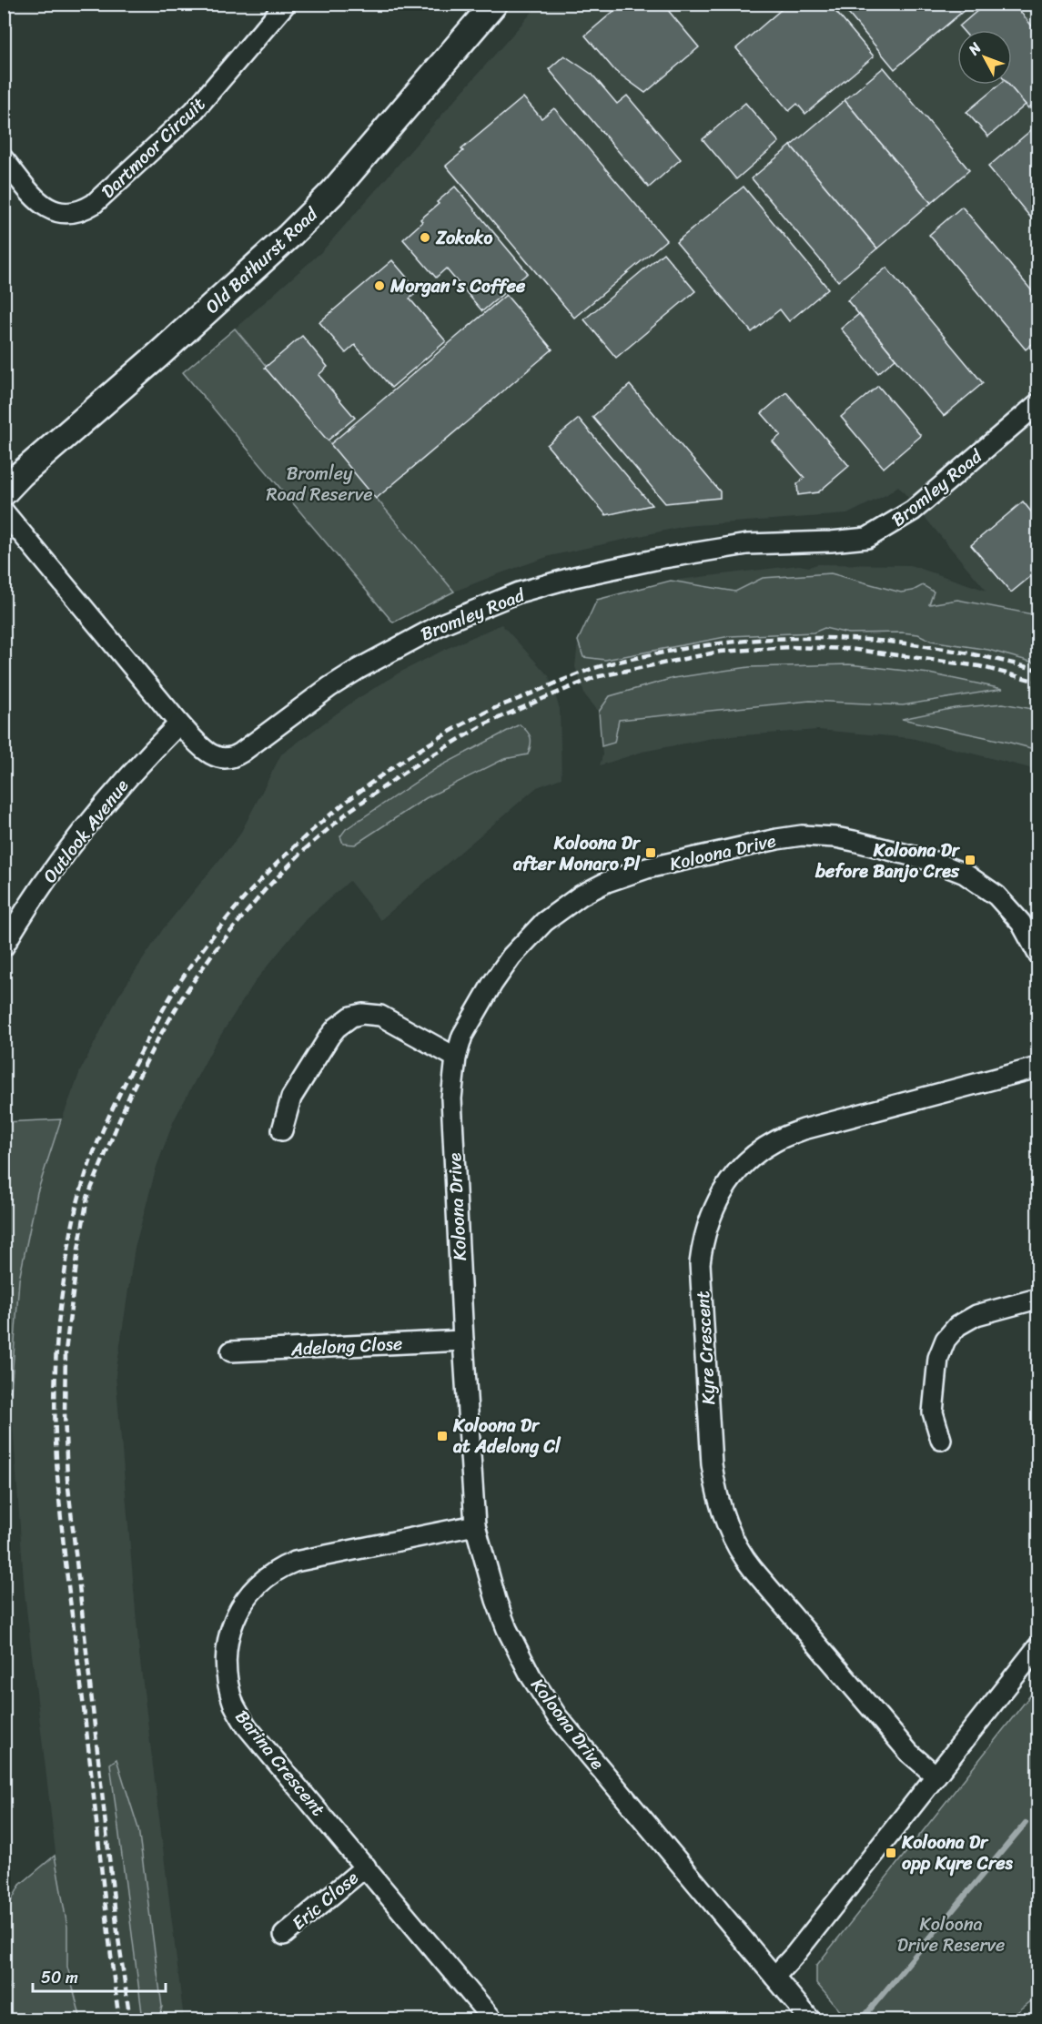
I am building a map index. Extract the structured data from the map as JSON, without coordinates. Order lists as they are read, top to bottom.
{
  "streets": {
    "main road": ["Old Bathurst Road"],
    "street": [
      "Dartmoor Circuit",
      "Bromley Road",
      "Outlook Avenue",
      "Koloona Drive",
      "Adelong Close",
      "Kyre Crescent",
      "Barina Crescent",
      "Eric Close"
    ]
  },
  "crossings": [
    ["Bromley Road", "Outlook Avenue"],
    ["Koloona Drive", "Adelong Close"],
    ["Koloona Drive", "Barina Crescent"],
    ["Barina Crescent", "Eric Close"]
  ],
  "parks": ["Bromley Road Reserve", "Koloona Drive Reserve"],
  "places": {
    "other": ["Zokoko", "Morgan's Coffee"],
    "transit": [
      "Koloona Dr after Monaro Pl",
      "Koloona Dr before Banjo Cres",
      "Koloona Dr at Adelong Cl",
      "Koloona Dr opp Kyre Cres"
    ]
  },
  "scale_bar": "50 m",
  "north": "top left"
}
